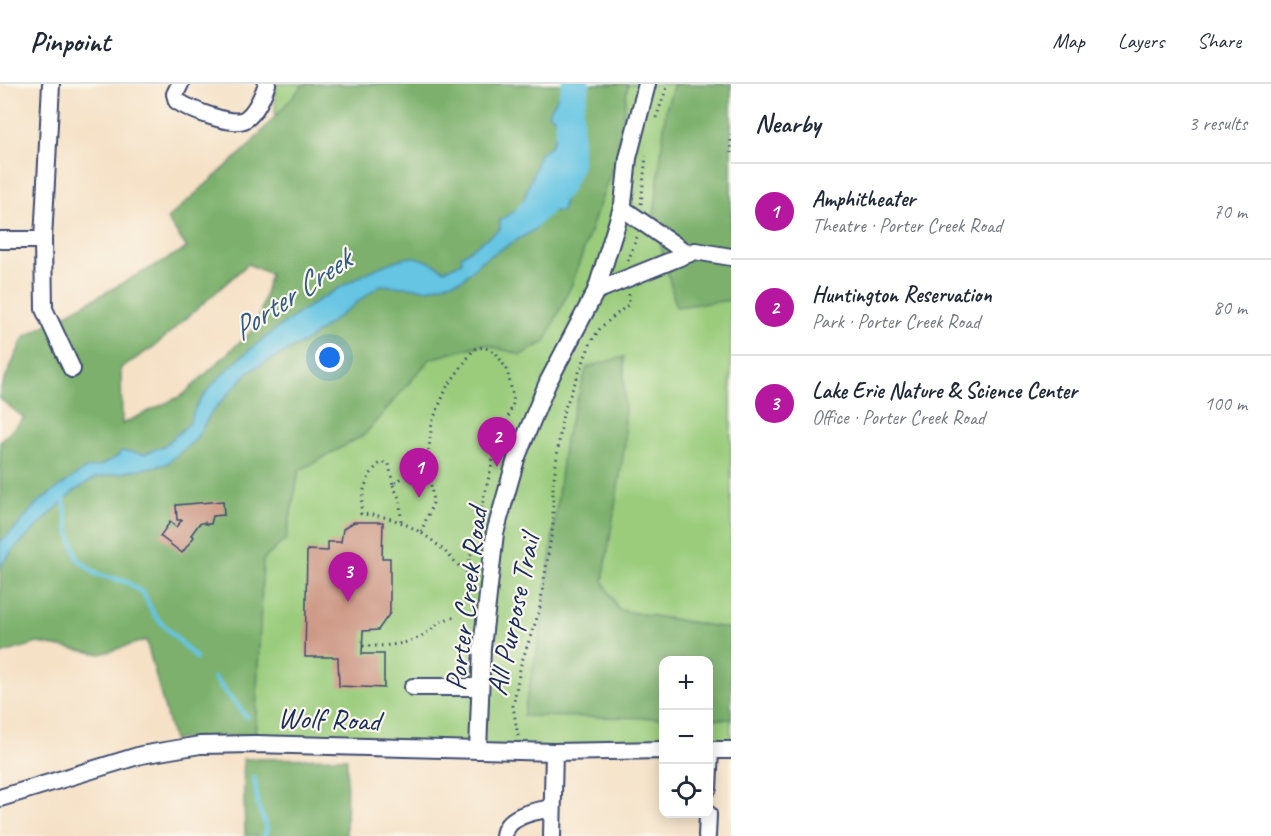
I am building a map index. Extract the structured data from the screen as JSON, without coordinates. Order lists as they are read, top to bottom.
{
  "streets": {
    "street": ["Porter Creek Road", "Wolf Road"],
    "path": ["All Purpose Trail"]
  },
  "crossings": [
    ["Porter Creek Road", "Wolf Road"]
  ],
  "water": ["Porter Creek"],
  "page": {
    "header": "Pinpoint",
    "nav": ["Map", "Layers", "Share"],
    "heading": ["Nearby", "3 results"],
    "list": [
      {
        "mark": "1",
        "name": "Amphitheater",
        "note": "Theatre · Porter Creek Road",
        "value": "70 m"
      },
      {
        "mark": "2",
        "name": "Huntington Reservation",
        "note": "Park · Porter Creek Road",
        "value": "80 m"
      },
      {
        "mark": "3",
        "name": "Lake Erie Nature & Science Center",
        "note": "Office · Porter Creek Road",
        "value": "100 m"
      }
    ],
    "pins": ["2", "1", "3"],
    "map_buttons": ["+", "−"]
  }
}
